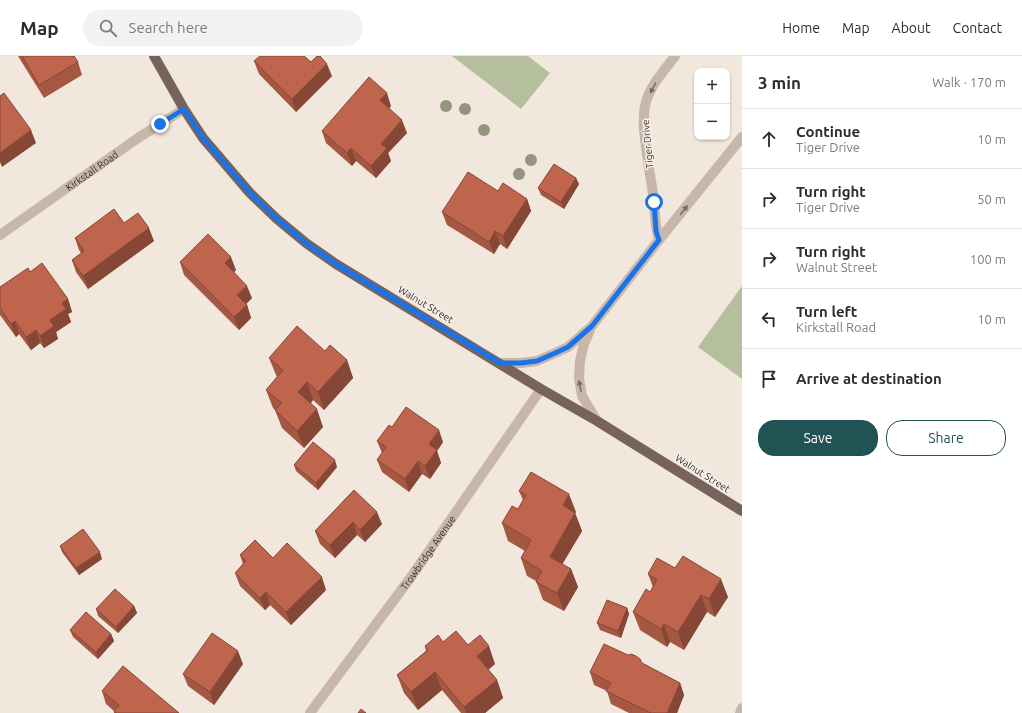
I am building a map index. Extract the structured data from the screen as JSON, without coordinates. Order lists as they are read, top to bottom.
{
  "streets": {
    "main road": ["Walnut Street"],
    "street": ["Tiger Drive", "Kirkstall Road", "Trowbridge Avenue"]
  },
  "crossings": [
    ["Kirkstall Road", "Walnut Street"],
    ["Walnut Street", "Trowbridge Avenue"]
  ],
  "one_way": ["Tiger Drive"],
  "page": {
    "header": "Map",
    "search": "Search here",
    "nav": [
      "Home",
      "Map",
      "About",
      "Contact"
    ],
    "heading": ["3 min", "Walk · 170 m"],
    "map_buttons": ["+", "−"],
    "list": [
      ["Continue", "Tiger Drive", "10 m"],
      ["Turn right", "Tiger Drive", "50 m"],
      ["Turn right", "Walnut Street", "100 m"],
      ["Turn left", "Kirkstall Road", "10 m"],
      "Arrive at destination"
    ],
    "buttons": ["Save", "Share"]
  }
}
